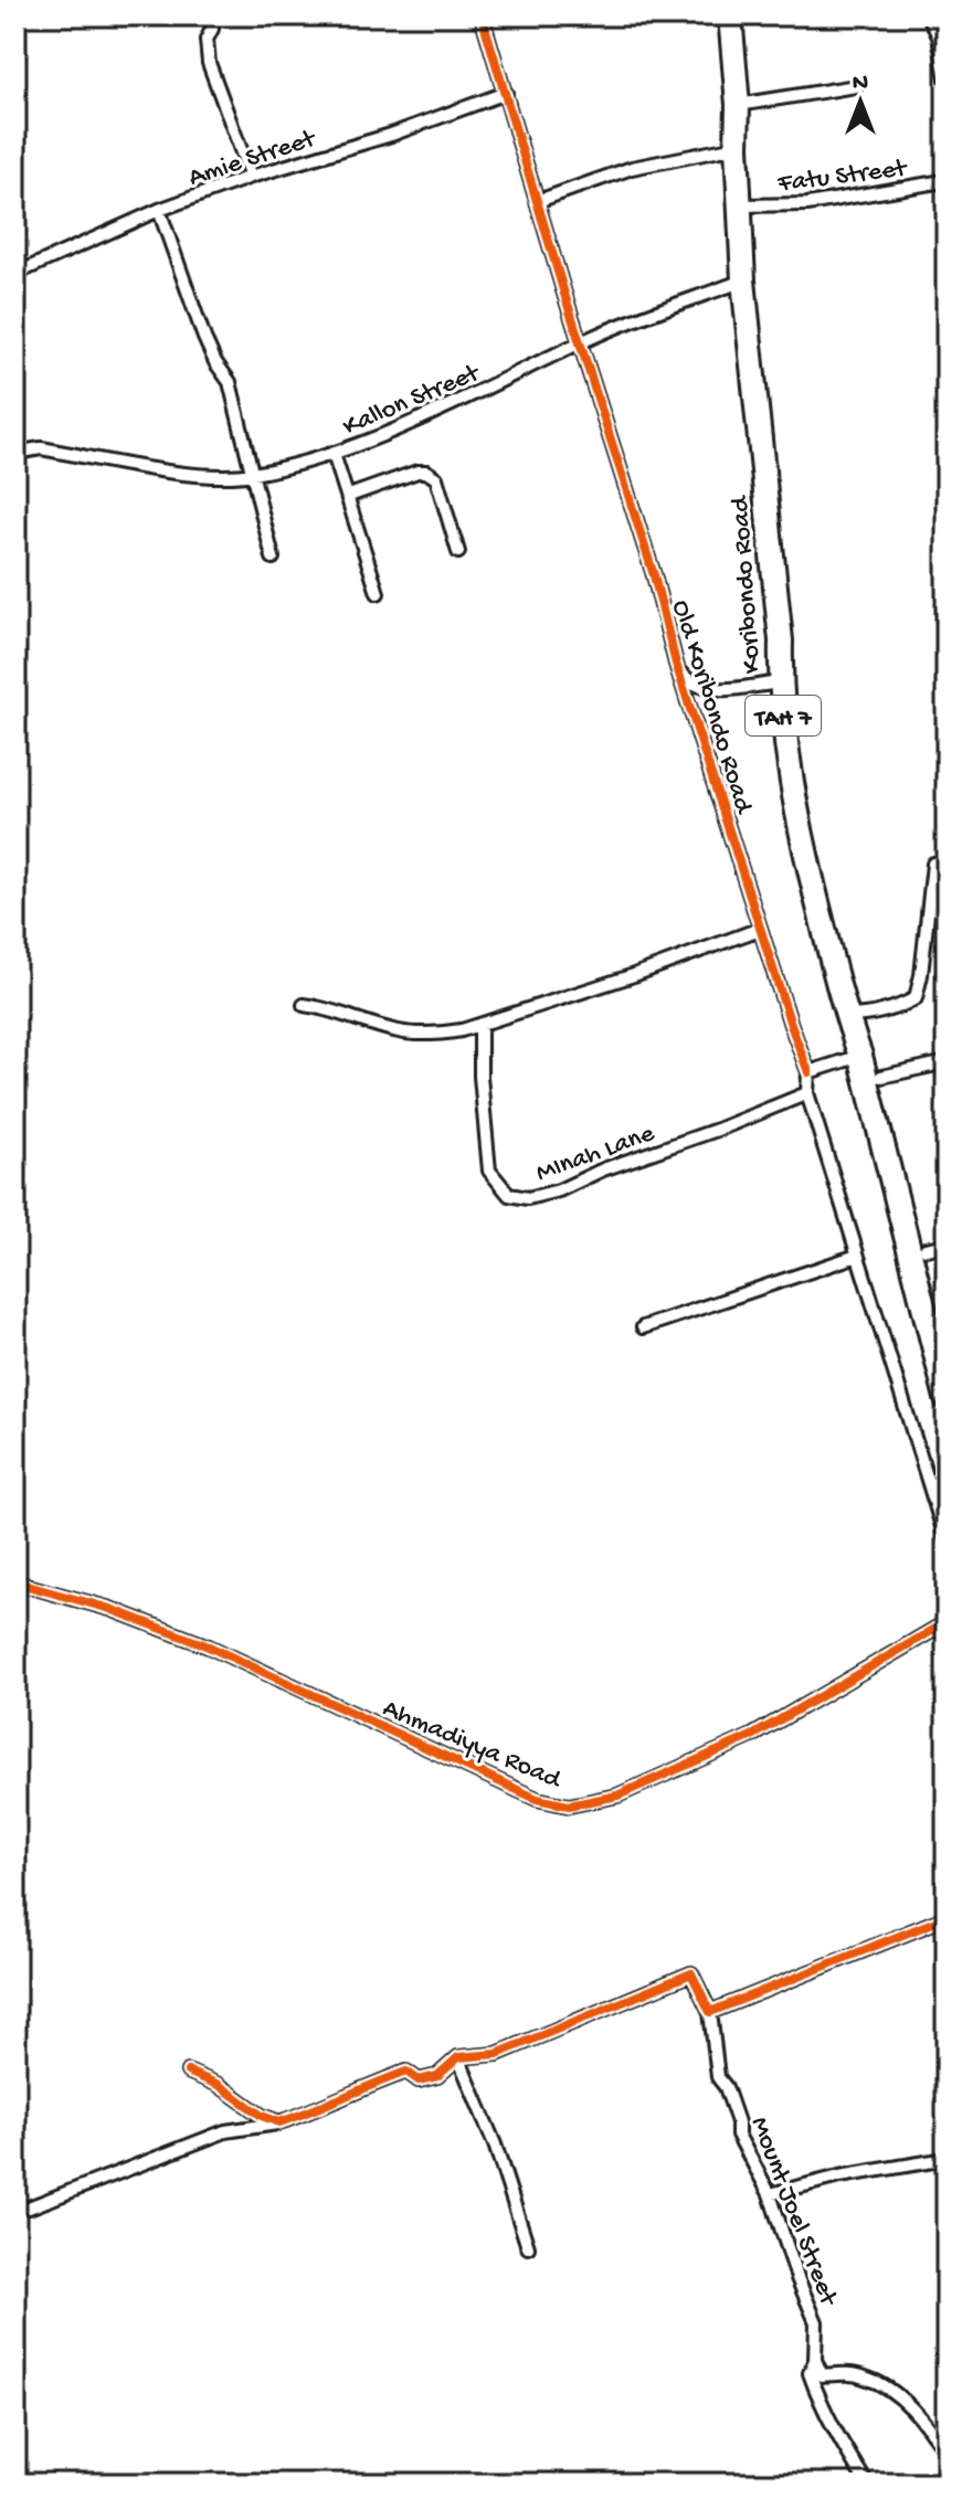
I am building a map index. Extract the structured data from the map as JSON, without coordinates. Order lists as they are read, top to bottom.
{
  "streets": {
    "highway": ["Koribondo Road", "TAH 7"],
    "street": [
      "Amie Street",
      "Fatu Street",
      "Kallon Street",
      "Old Koribondo Road",
      "MInah Lane",
      "Ahmadiyya Road",
      "Mount Joel Street"
    ]
  },
  "crossings": [
    ["Amie Street", "Old Koribondo Road"],
    ["Fatu Street", "Koribondo Road"],
    ["Kallon Street", "Koribondo Road"],
    ["Kallon Street", "Old Koribondo Road"],
    ["Old Koribondo Road", "MInah Lane"]
  ],
  "north": "top"
}
